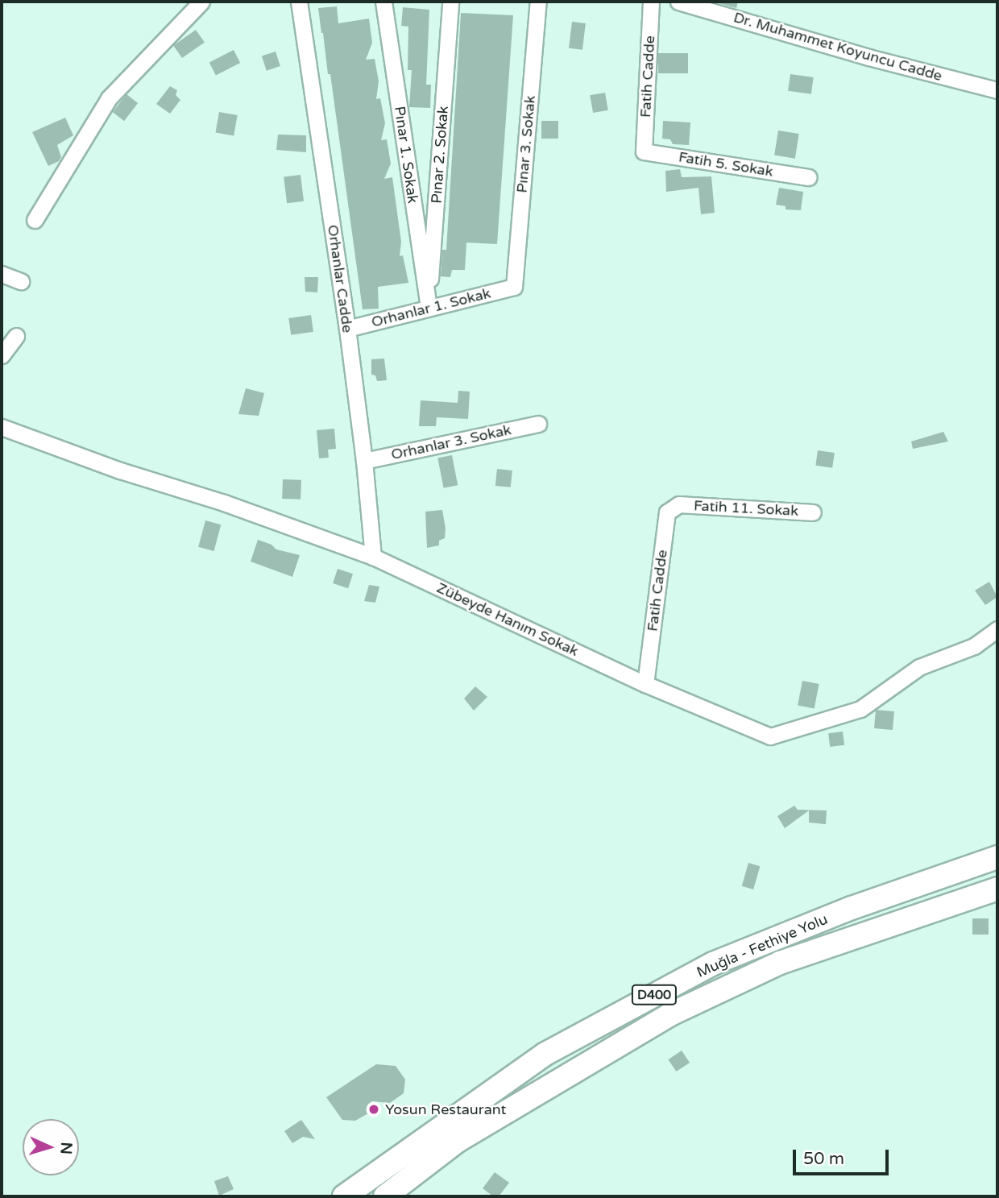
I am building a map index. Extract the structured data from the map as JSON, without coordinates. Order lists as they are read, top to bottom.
{
  "streets": {
    "highway": ["Muğla - Fethiye Yolu", "D400"],
    "street": [
      "Dr. Muhammet Koyuncu Cadde",
      "Fatih Cadde",
      "Pınar 3. Sokak",
      "Pınar 1. Sokak",
      "Pınar 2. Sokak",
      "Fatih 5. Sokak",
      "Orhanlar Cadde",
      "Orhanlar 1. Sokak",
      "Orhanlar 3. Sokak",
      "Fatih 11. Sokak",
      "Zübeyde Hanım Sokak"
    ]
  },
  "crossings": [
    ["Fatih Cadde", "Fatih 5. Sokak"],
    ["Fatih Cadde", "Fatih 11. Sokak"],
    ["Fatih Cadde", "Zübeyde Hanım Sokak"],
    ["Pınar 3. Sokak", "Orhanlar 1. Sokak"],
    ["Pınar 1. Sokak", "Pınar 2. Sokak"],
    ["Pınar 1. Sokak", "Orhanlar 1. Sokak"],
    ["Pınar 2. Sokak", "Orhanlar 1. Sokak"],
    ["Orhanlar Cadde", "Orhanlar 1. Sokak"],
    ["Orhanlar Cadde", "Orhanlar 3. Sokak"],
    ["Orhanlar Cadde", "Zübeyde Hanım Sokak"]
  ],
  "places": ["Yosun Restaurant"],
  "scale_bar": "50 m",
  "north": "right"
}
